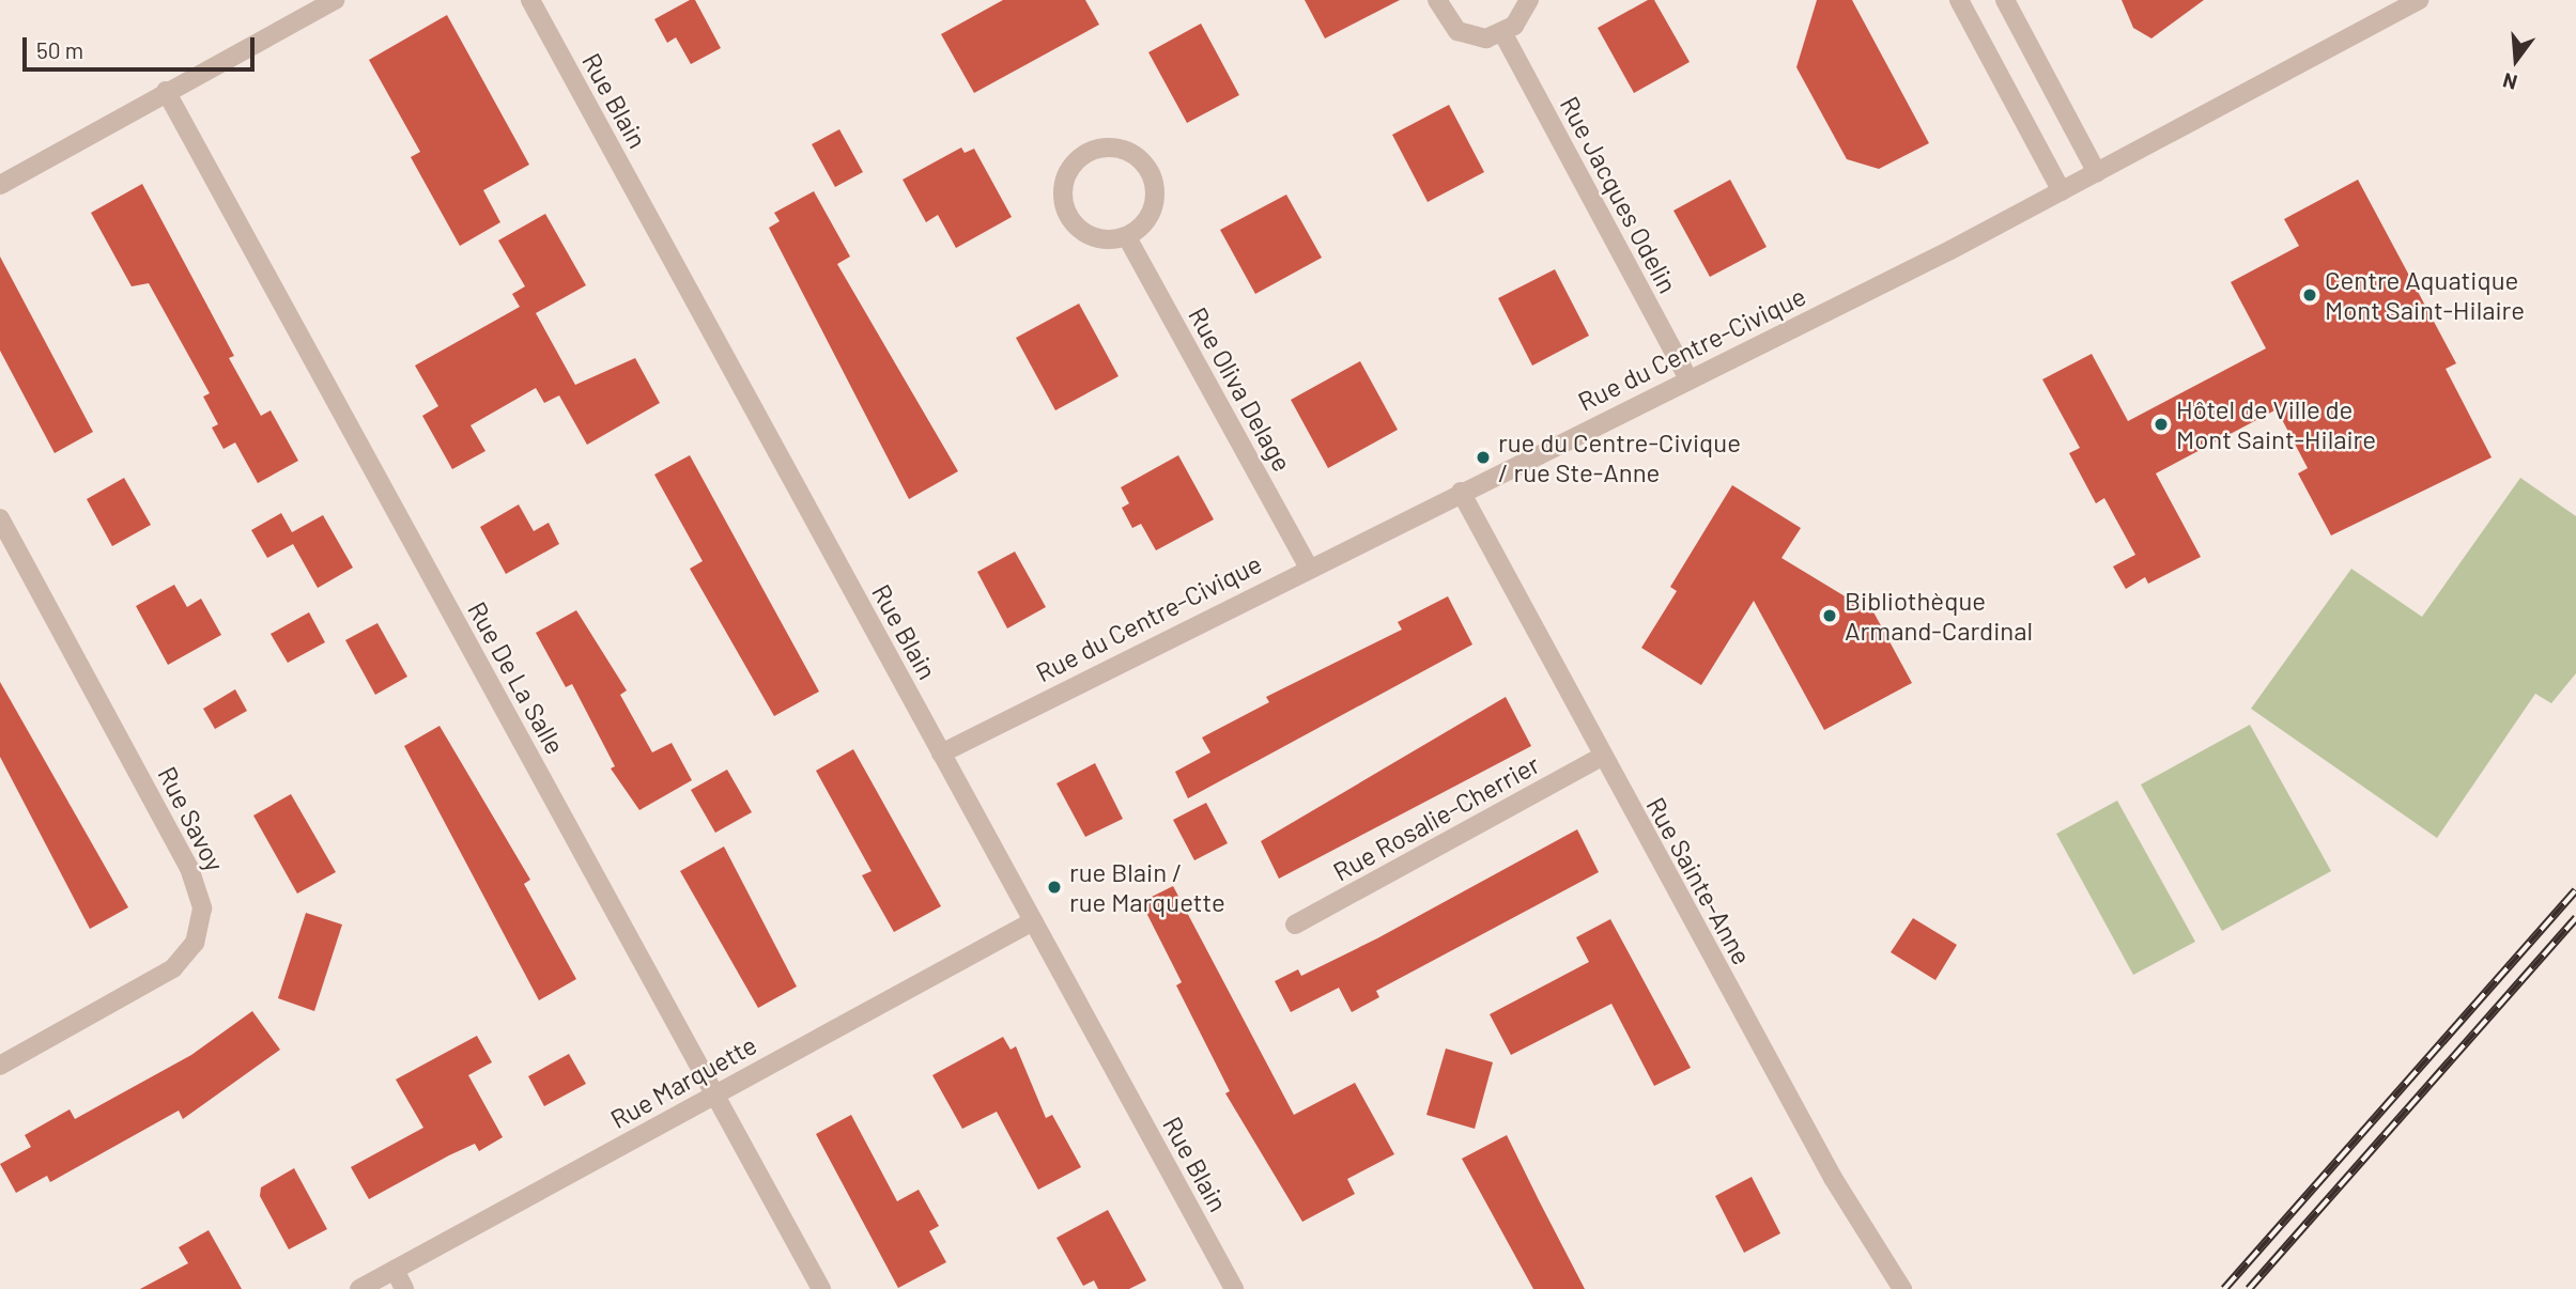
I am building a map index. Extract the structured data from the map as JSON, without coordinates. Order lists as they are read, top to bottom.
{
  "streets": {
    "street": [
      "Rue Blain",
      "Rue Jacques Odelin",
      "Rue du Centre-Civique",
      "Rue Oliva Delage",
      "Rue De La Salle",
      "Rue Rosalie-Cherrier",
      "Rue Savoy",
      "Rue Sainte-Anne",
      "Rue Marquette"
    ]
  },
  "crossings": [
    ["Rue Blain", "Rue du Centre-Civique"],
    ["Rue Blain", "Rue Marquette"],
    ["Rue Jacques Odelin", "Rue du Centre-Civique"],
    ["Rue du Centre-Civique", "Rue Oliva Delage"],
    ["Rue du Centre-Civique", "Rue Sainte-Anne"],
    ["Rue De La Salle", "Rue Marquette"],
    ["Rue Rosalie-Cherrier", "Rue Sainte-Anne"]
  ],
  "places": [
    "Centre Aquatique Mont Saint-Hilaire",
    "Hôtel de Ville de Mont Saint-Hilaire",
    "rue du Centre-Civique / rue Ste-Anne",
    "Bibliothèque Armand-Cardinal",
    "rue Blain / rue Marquette"
  ],
  "scale_bar": "50 m",
  "north": "bottom"
}
